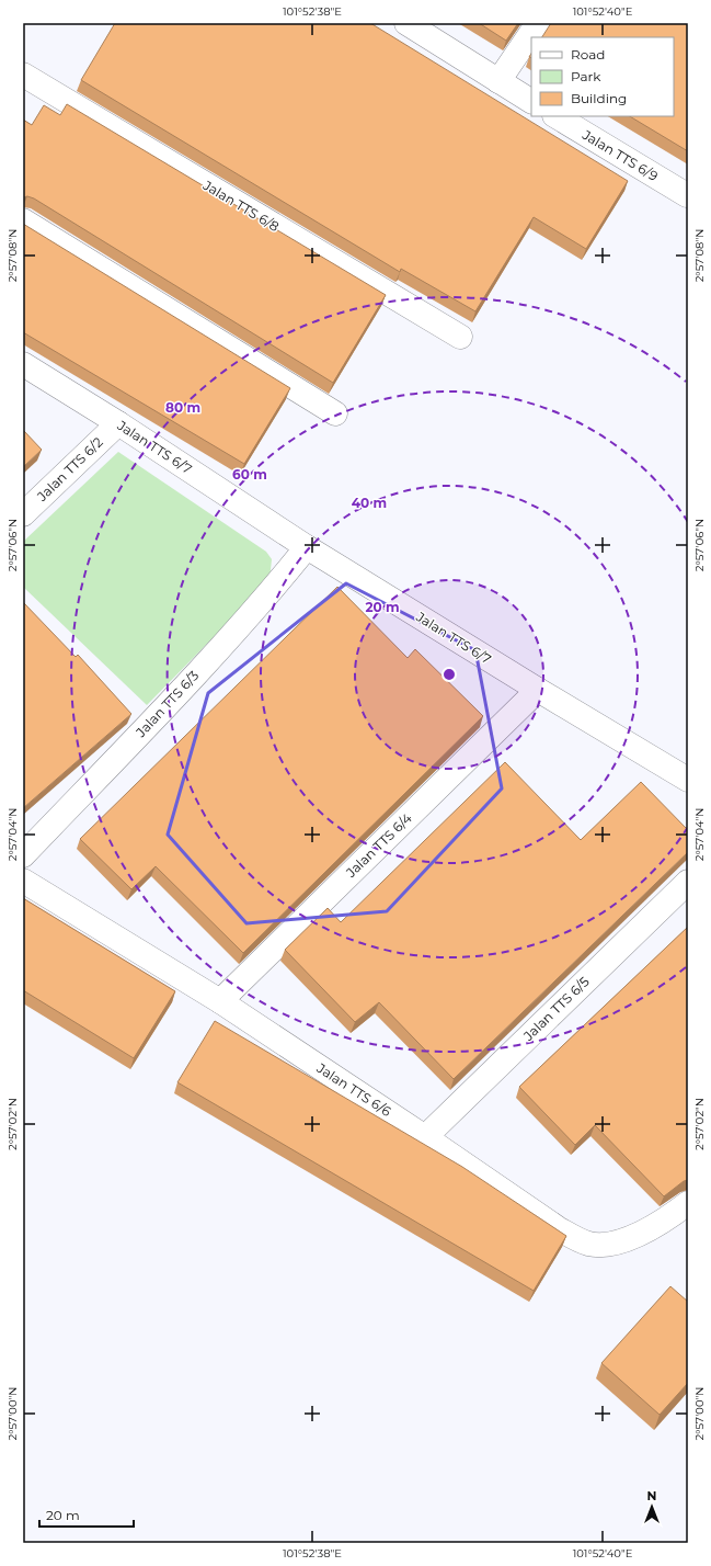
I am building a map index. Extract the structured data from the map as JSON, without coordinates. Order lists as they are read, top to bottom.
{
  "streets": {
    "street": [
      "Jalan TTS 6/9",
      "Jalan TTS 6/8",
      "Jalan TTS 6/7",
      "Jalan TTS 6/2",
      "Jalan TTS 6/3",
      "Jalan TTS 6/4",
      "Jalan TTS 6/5",
      "Jalan TTS 6/6"
    ]
  },
  "crossings": [
    ["Jalan TTS 6/7", "Jalan TTS 6/2"],
    ["Jalan TTS 6/7", "Jalan TTS 6/3"],
    ["Jalan TTS 6/7", "Jalan TTS 6/4"],
    ["Jalan TTS 6/4", "Jalan TTS 6/6"],
    ["Jalan TTS 6/5", "Jalan TTS 6/6"]
  ],
  "legend": ["Road", "Park", "Building"],
  "scale_bar": "20 m",
  "north": "top",
  "coordinates": [
    "101°52'38\"E",
    "101°52'40\"E",
    "2°57'08\"N",
    "2°57'06\"N",
    "2°57'04\"N",
    "2°57'02\"N",
    "2°57'00\"N"
  ],
  "rings": [
    "80 m",
    "60 m",
    "40 m",
    "20 m"
  ]
}
